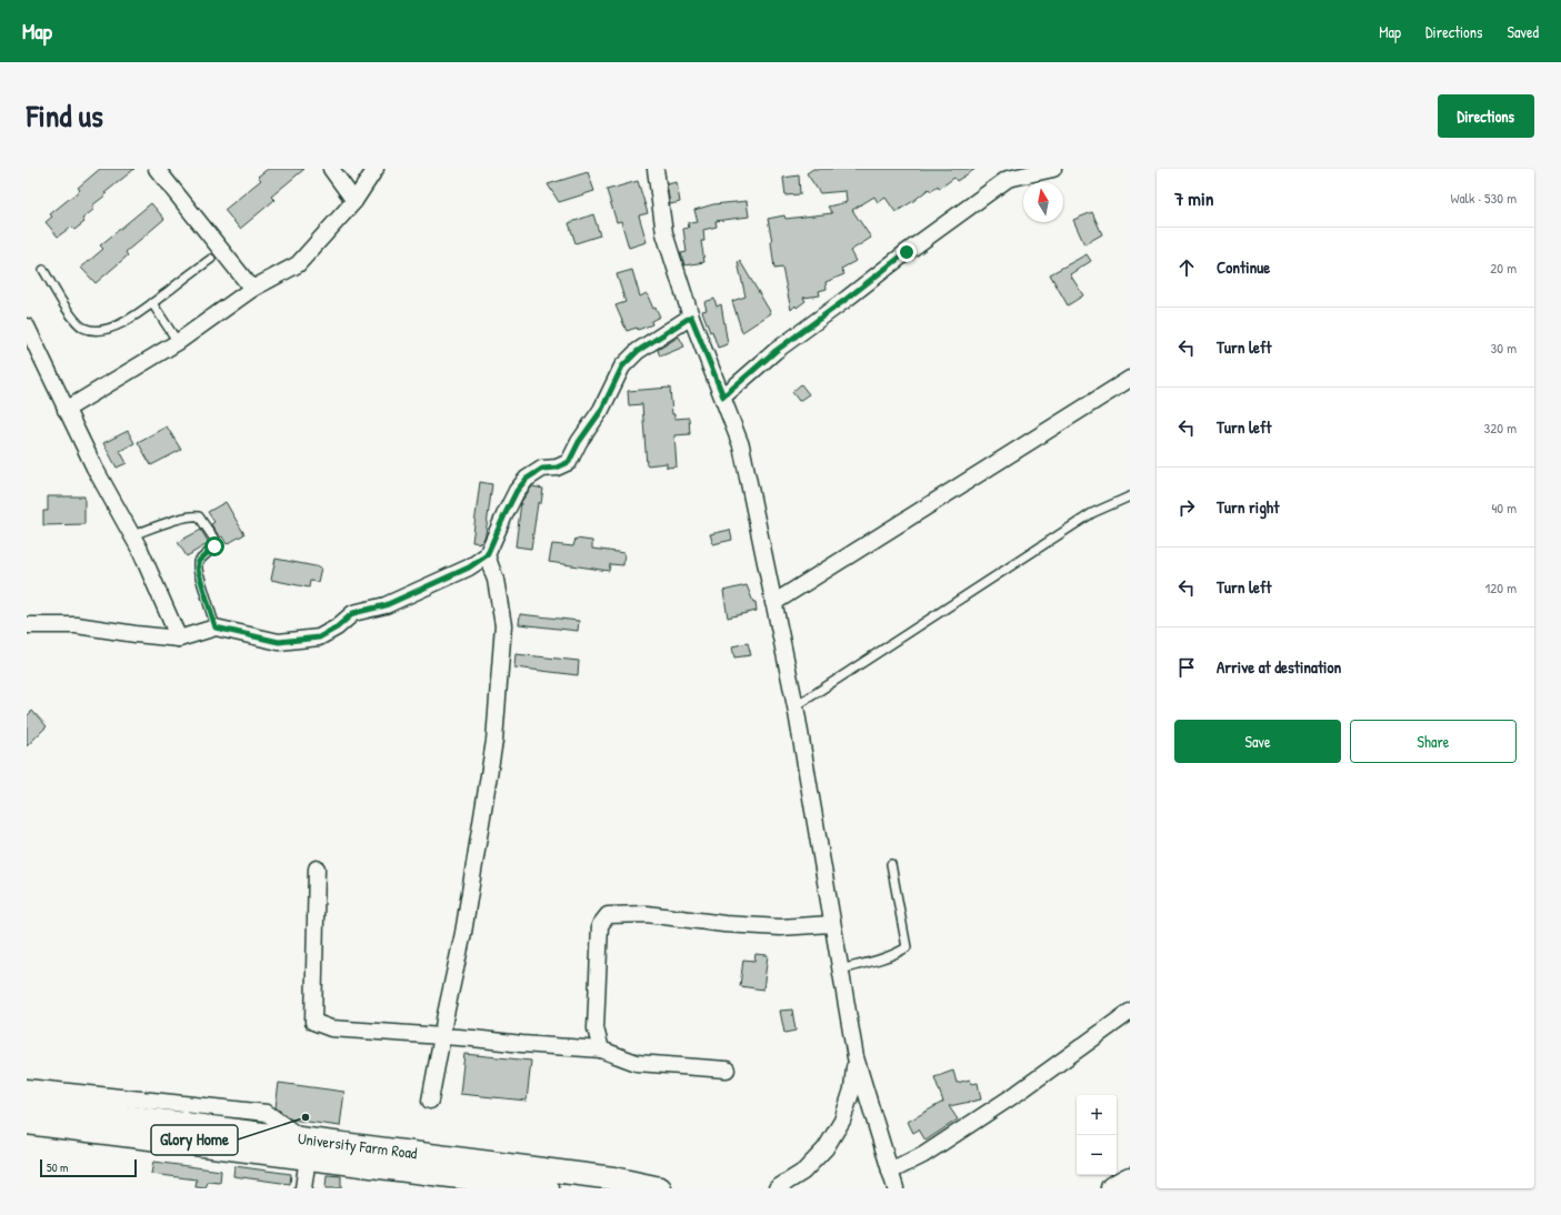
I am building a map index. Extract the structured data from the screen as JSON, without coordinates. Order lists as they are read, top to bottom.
{
  "streets": {
    "street": ["University Farm Road"]
  },
  "places": ["Glory Home"],
  "scale_bar": "50 m",
  "north": "top",
  "page": {
    "header": "Map",
    "nav": ["Map", "Directions", "Saved"],
    "title": "Find us",
    "buttons": [
      "Directions",
      ["Save", "Share"]
    ],
    "heading": ["7 min", "Walk · 530 m"],
    "list": [
      ["Continue", "20 m"],
      ["Turn left", "30 m"],
      ["Turn left", "320 m"],
      ["Turn right", "40 m"],
      ["Turn left", "120 m"],
      "Arrive at destination"
    ],
    "map_buttons": ["+", "−"],
    "scale": "50 m"
  }
}
